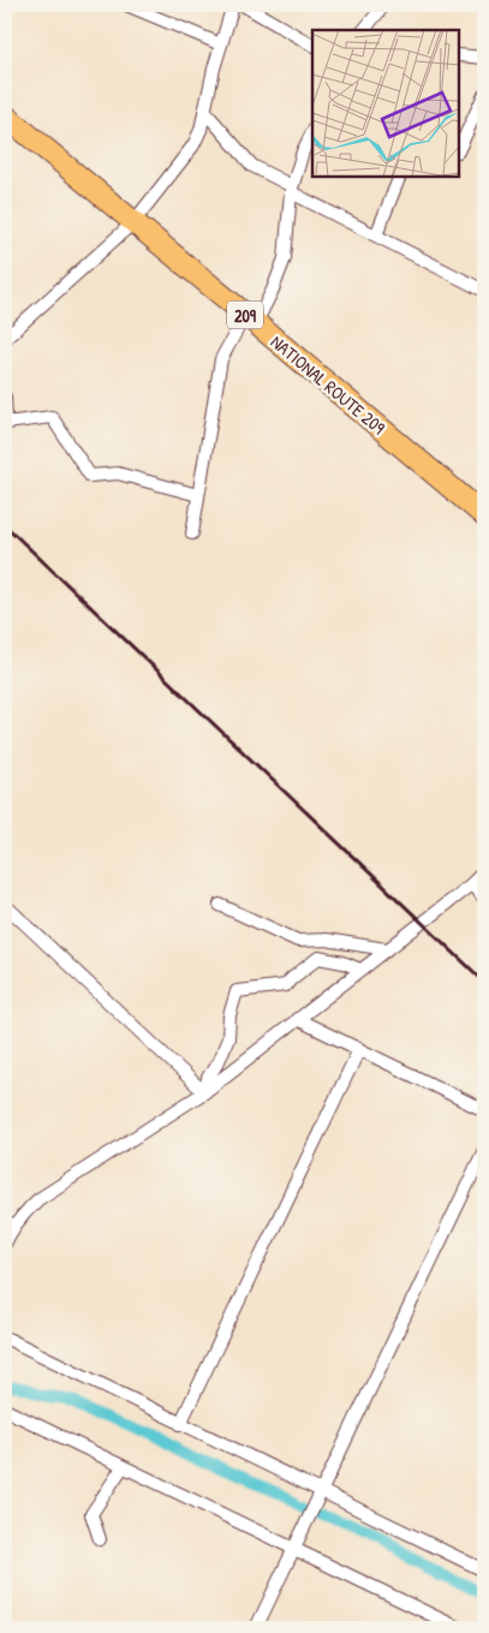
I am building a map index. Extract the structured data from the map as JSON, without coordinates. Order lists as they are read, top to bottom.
{
  "streets": {
    "highway": ["209", "NATIONAL ROUTE 209"]
  }
}
